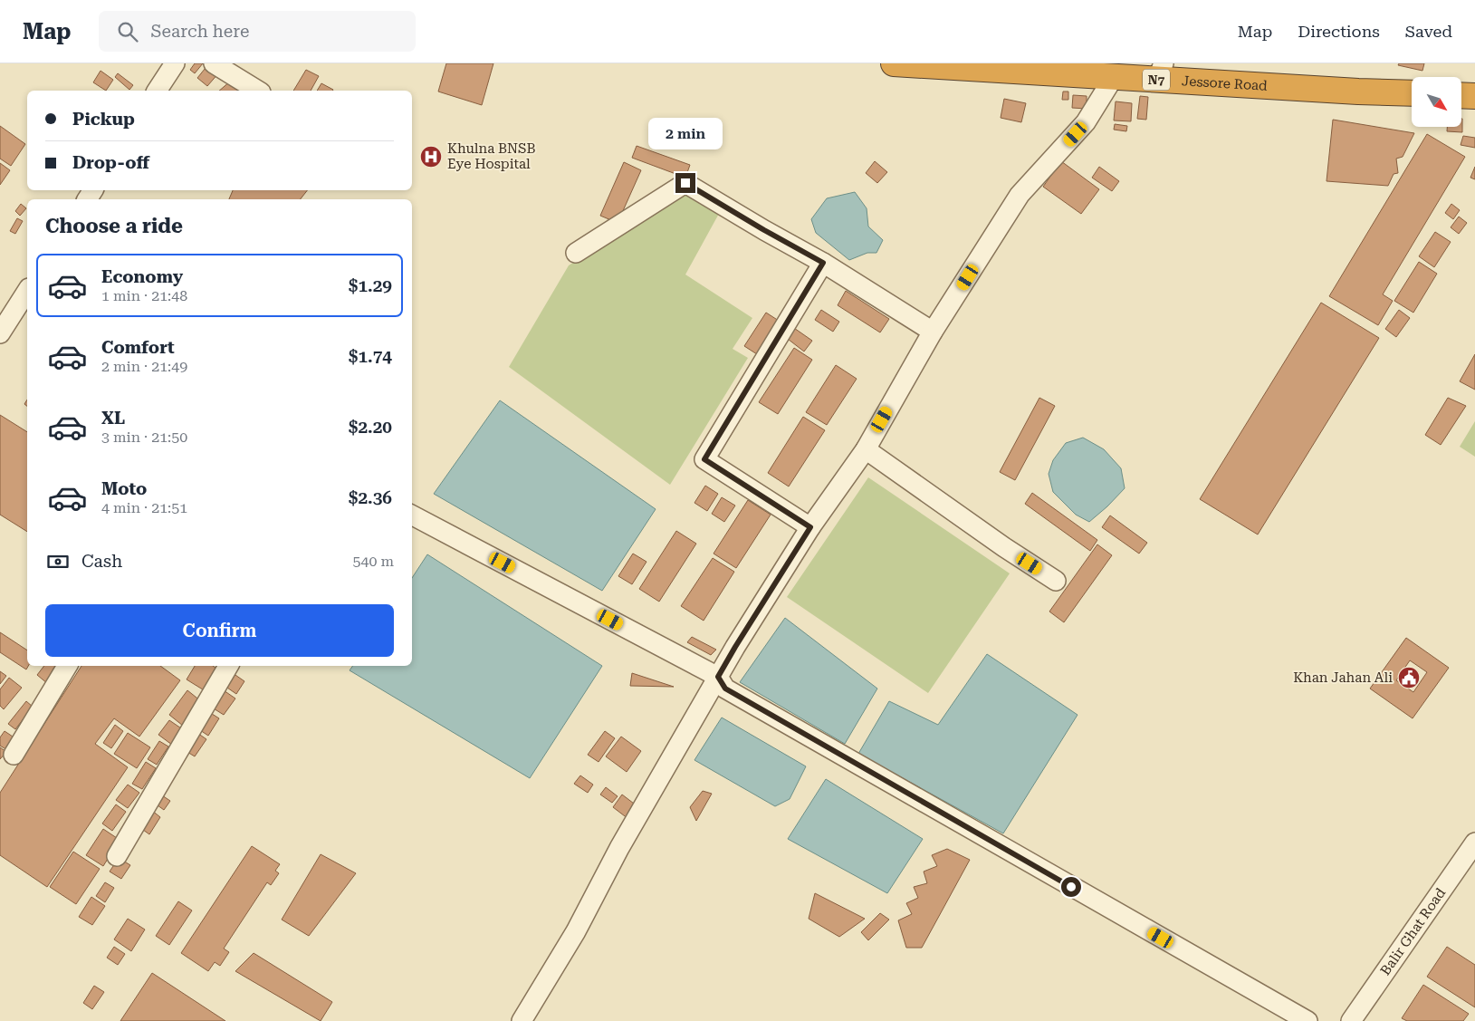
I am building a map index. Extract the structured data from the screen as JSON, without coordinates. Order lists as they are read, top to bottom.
{
  "streets": {
    "highway": ["N7", "Jessore Road"],
    "street": ["Balir Ghat Road"]
  },
  "places": {
    "hospital": ["Khulna BNSB Eye Hospital"],
    "public building": ["Khan Jahan Ali"]
  },
  "north": "bottom right",
  "page": {
    "header": "Map",
    "search": "Search here",
    "nav": ["Map", "Directions", "Saved"],
    "banner": ["Pickup", "Drop-off"],
    "bubble": "2 min",
    "heading": "Choose a ride",
    "list": [
      {
        "name": "Economy",
        "note": "1 min · 21:48",
        "value": "$1.29"
      },
      {
        "name": "Comfort",
        "note": "2 min · 21:49",
        "value": "$1.74"
      },
      {
        "name": "XL",
        "note": "3 min · 21:50",
        "value": "$2.20"
      },
      {
        "name": "Moto",
        "note": "4 min · 21:51",
        "value": "$2.36"
      }
    ],
    "pay": ["Cash", "540 m"],
    "buttons": "Confirm"
  }
}
